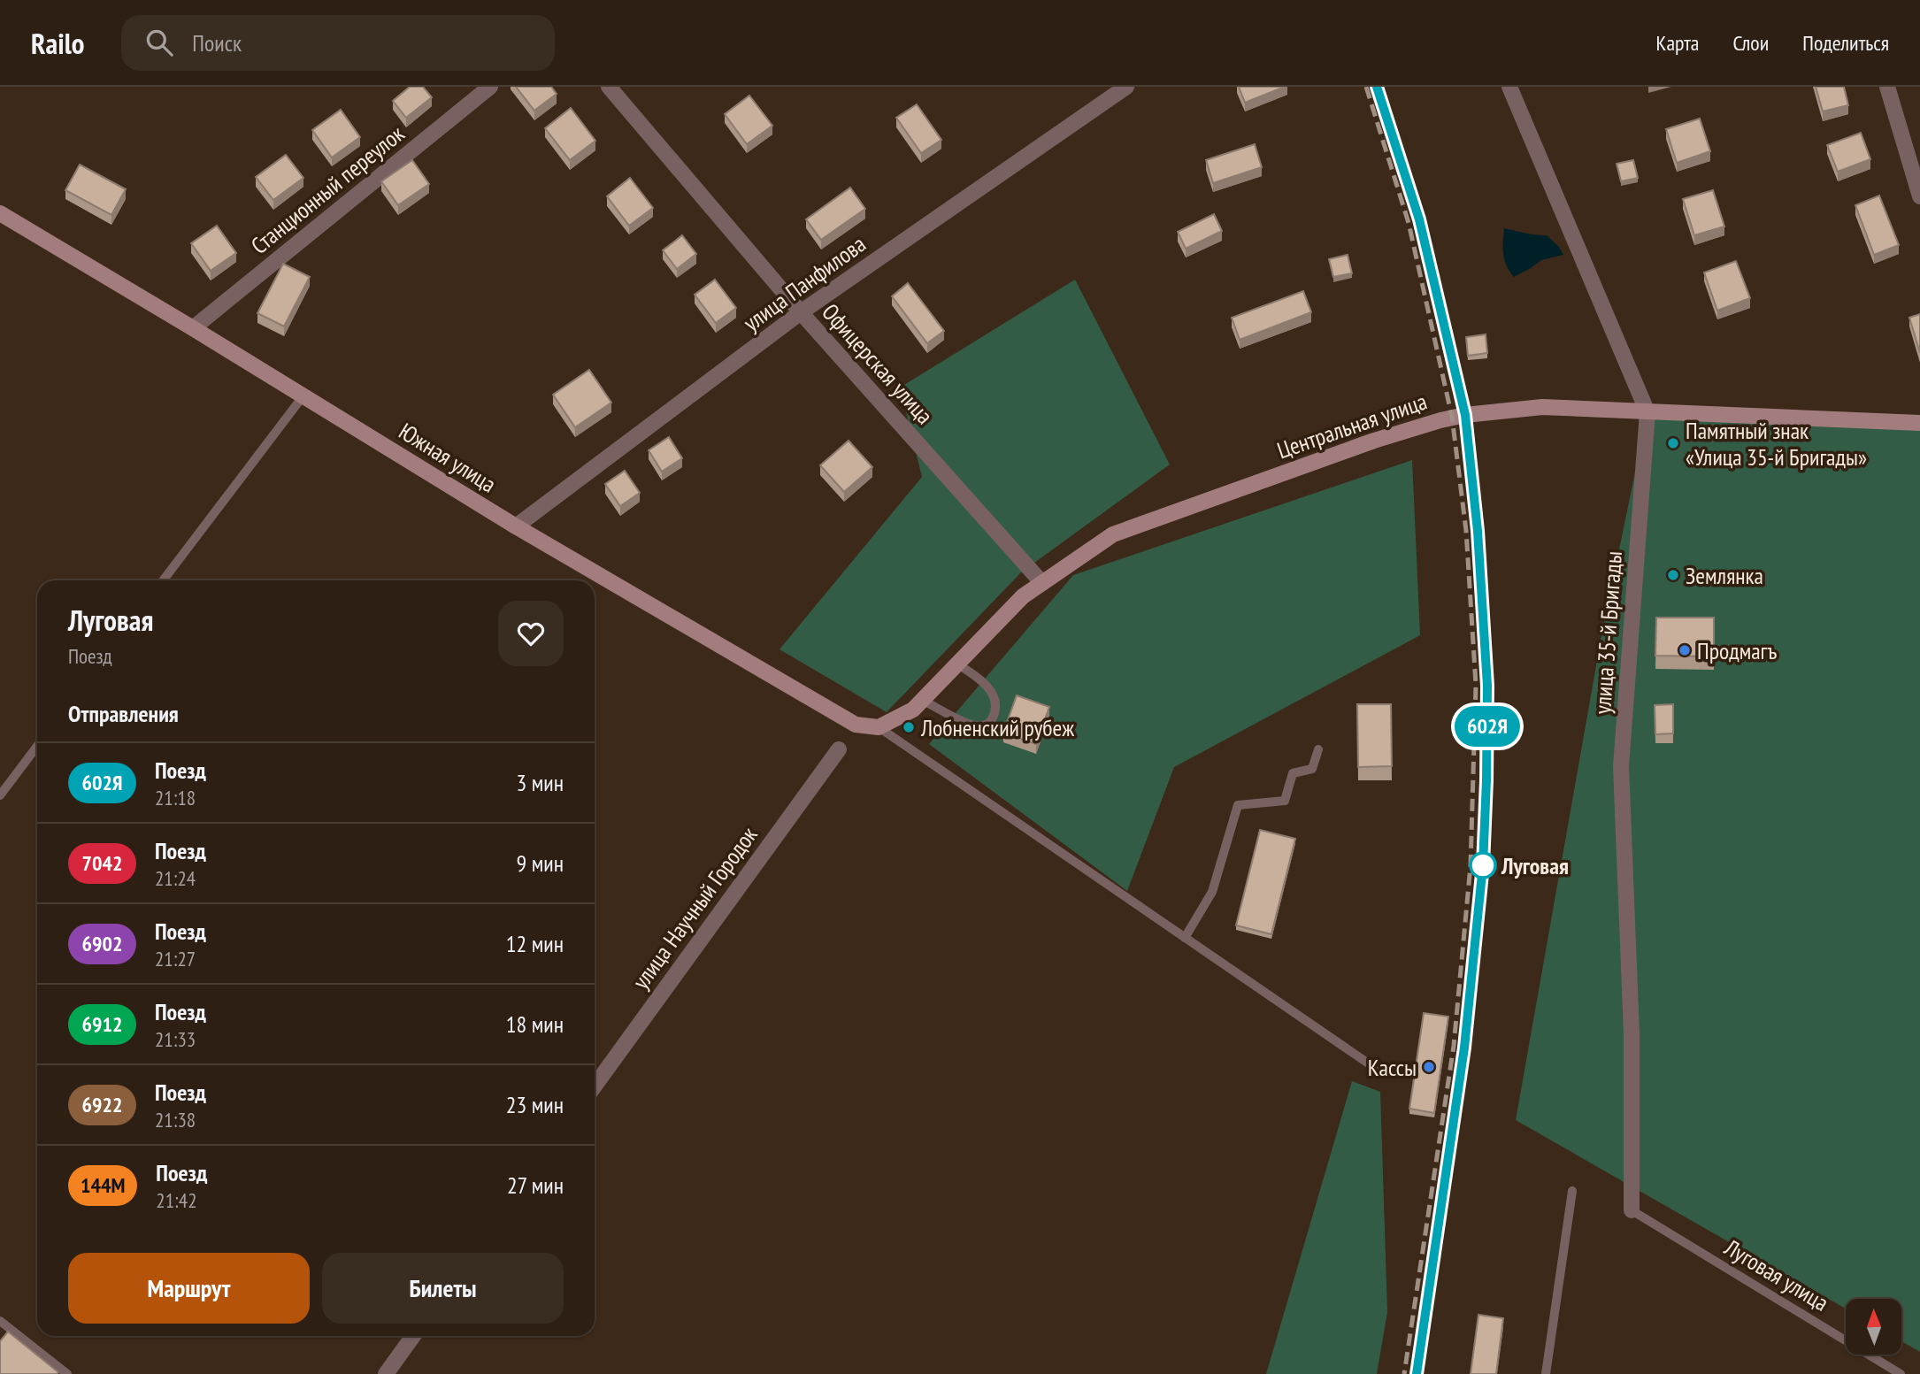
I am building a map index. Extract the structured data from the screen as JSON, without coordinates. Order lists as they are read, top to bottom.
{
  "streets": {
    "street": [
      "Станционный переулок",
      "улица Панфилова",
      "Офицерская улица",
      "Центральная улица",
      "Южная улица",
      "улица 35-й Бригады",
      "улица Научный Городок"
    ],
    "lane": ["Луговая улица"]
  },
  "crossings": [
    ["Станционный переулок", "Южная улица"],
    ["улица Панфилова", "Офицерская улица"],
    ["улица Панфилова", "Южная улица"],
    ["Офицерская улица", "Центральная улица"],
    ["Центральная улица", "Южная улица"],
    ["Центральная улица", "улица 35-й Бригады"],
    ["улица 35-й Бригады", "Луговая улица"]
  ],
  "places": [
    "Памятный знак «Улица 35-й Бригады»",
    "Землянка",
    "Продмагъ",
    "Лобненский рубеж",
    "Луговая",
    "Кассы"
  ],
  "north": "top",
  "page": {
    "header": "Railo",
    "search": "Поиск",
    "nav": ["Карта", "Слои", "Поделиться"],
    "on_map": "602Я",
    "heading": [
      ["Луговая", "Поезд"],
      "Отправления"
    ],
    "list": [
      {
        "mark": "602Я",
        "name": "Поезд",
        "note": "21:18",
        "value": "3 мин"
      },
      {
        "mark": "7042",
        "name": "Поезд",
        "note": "21:24",
        "value": "9 мин"
      },
      {
        "mark": "6902",
        "name": "Поезд",
        "note": "21:27",
        "value": "12 мин"
      },
      {
        "mark": "6912",
        "name": "Поезд",
        "note": "21:33",
        "value": "18 мин"
      },
      {
        "mark": "6922",
        "name": "Поезд",
        "note": "21:38",
        "value": "23 мин"
      },
      {
        "mark": "144М",
        "name": "Поезд",
        "note": "21:42",
        "value": "27 мин"
      }
    ],
    "buttons": ["Маршрут", "Билеты"]
  }
}
